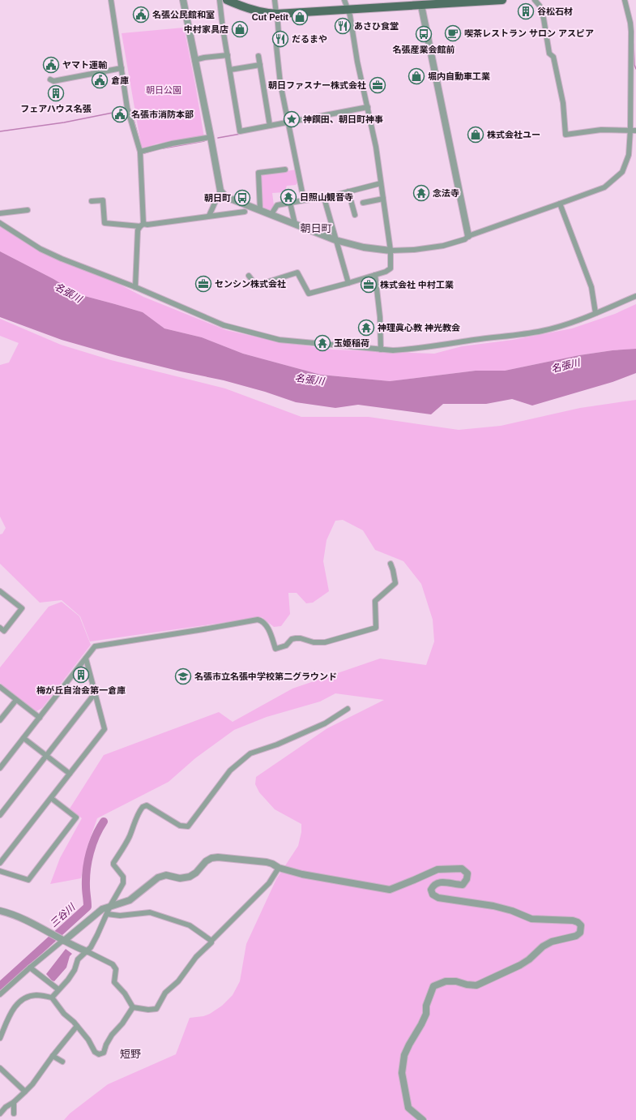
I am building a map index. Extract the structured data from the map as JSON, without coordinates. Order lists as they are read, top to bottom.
{
  "districts": ["朝日町", "短野"],
  "water": ["名張川", "三谷川"],
  "parks": ["朝日公園"],
  "places": {
    "building": ["谷松石材", "フェアハウス名張", "梅が丘自治会第一倉庫"],
    "public building": [
      "名張公民館和室",
      "ヤマト運輸",
      "倉庫",
      "名張市消防本部"
    ],
    "shop": [
      "Cut Petit",
      "中村家具店",
      "堀内自動車工業",
      "株式会社ユー"
    ],
    "restaurant": ["あさひ食堂", "だるまや"],
    "cafe": ["喫茶レストラン サロン アスピア"],
    "bus stop": ["名張産業会館前", "朝日町"],
    "office": ["朝日ファスナー株式会社", "センシン株式会社", "株式会社 中村工業"],
    "place": ["神饌田、朝日町神事"],
    "temple": [
      "念法寺",
      "日照山観音寺",
      "神理眞心教 神光教会",
      "玉姫稲荷"
    ],
    "school or university": ["名張市立名張中学校第二グラウンド"]
  }
}
